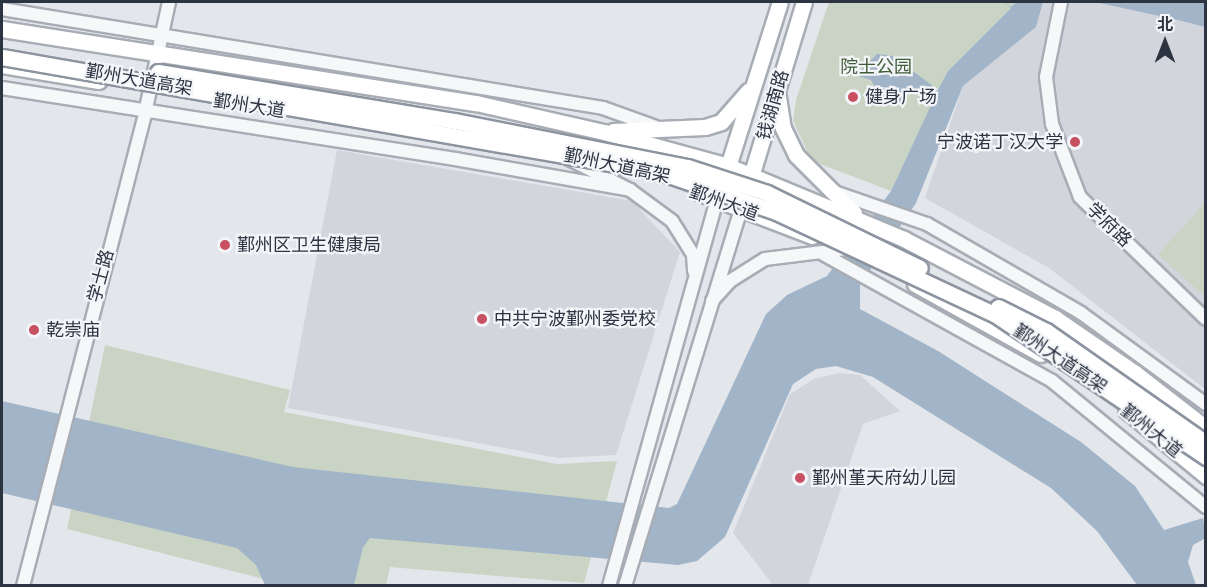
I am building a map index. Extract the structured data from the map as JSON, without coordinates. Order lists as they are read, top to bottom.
{
  "streets": {
    "main road": ["鄞州大道高架", "钱湖南路", "鄞州大道"],
    "street": ["学府路", "学士路"]
  },
  "crossings": [
    ["钱湖南路", "鄞州大道"],
    ["鄞州大道", "学士路"]
  ],
  "parks": ["院士公园"],
  "places": [
    "健身广场",
    "宁波诺丁汉大学",
    "鄞州区卫生健康局",
    "中共宁波鄞州委党校",
    "乾崇庙",
    "鄞州堇天府幼儿园"
  ],
  "north": "top"
}
